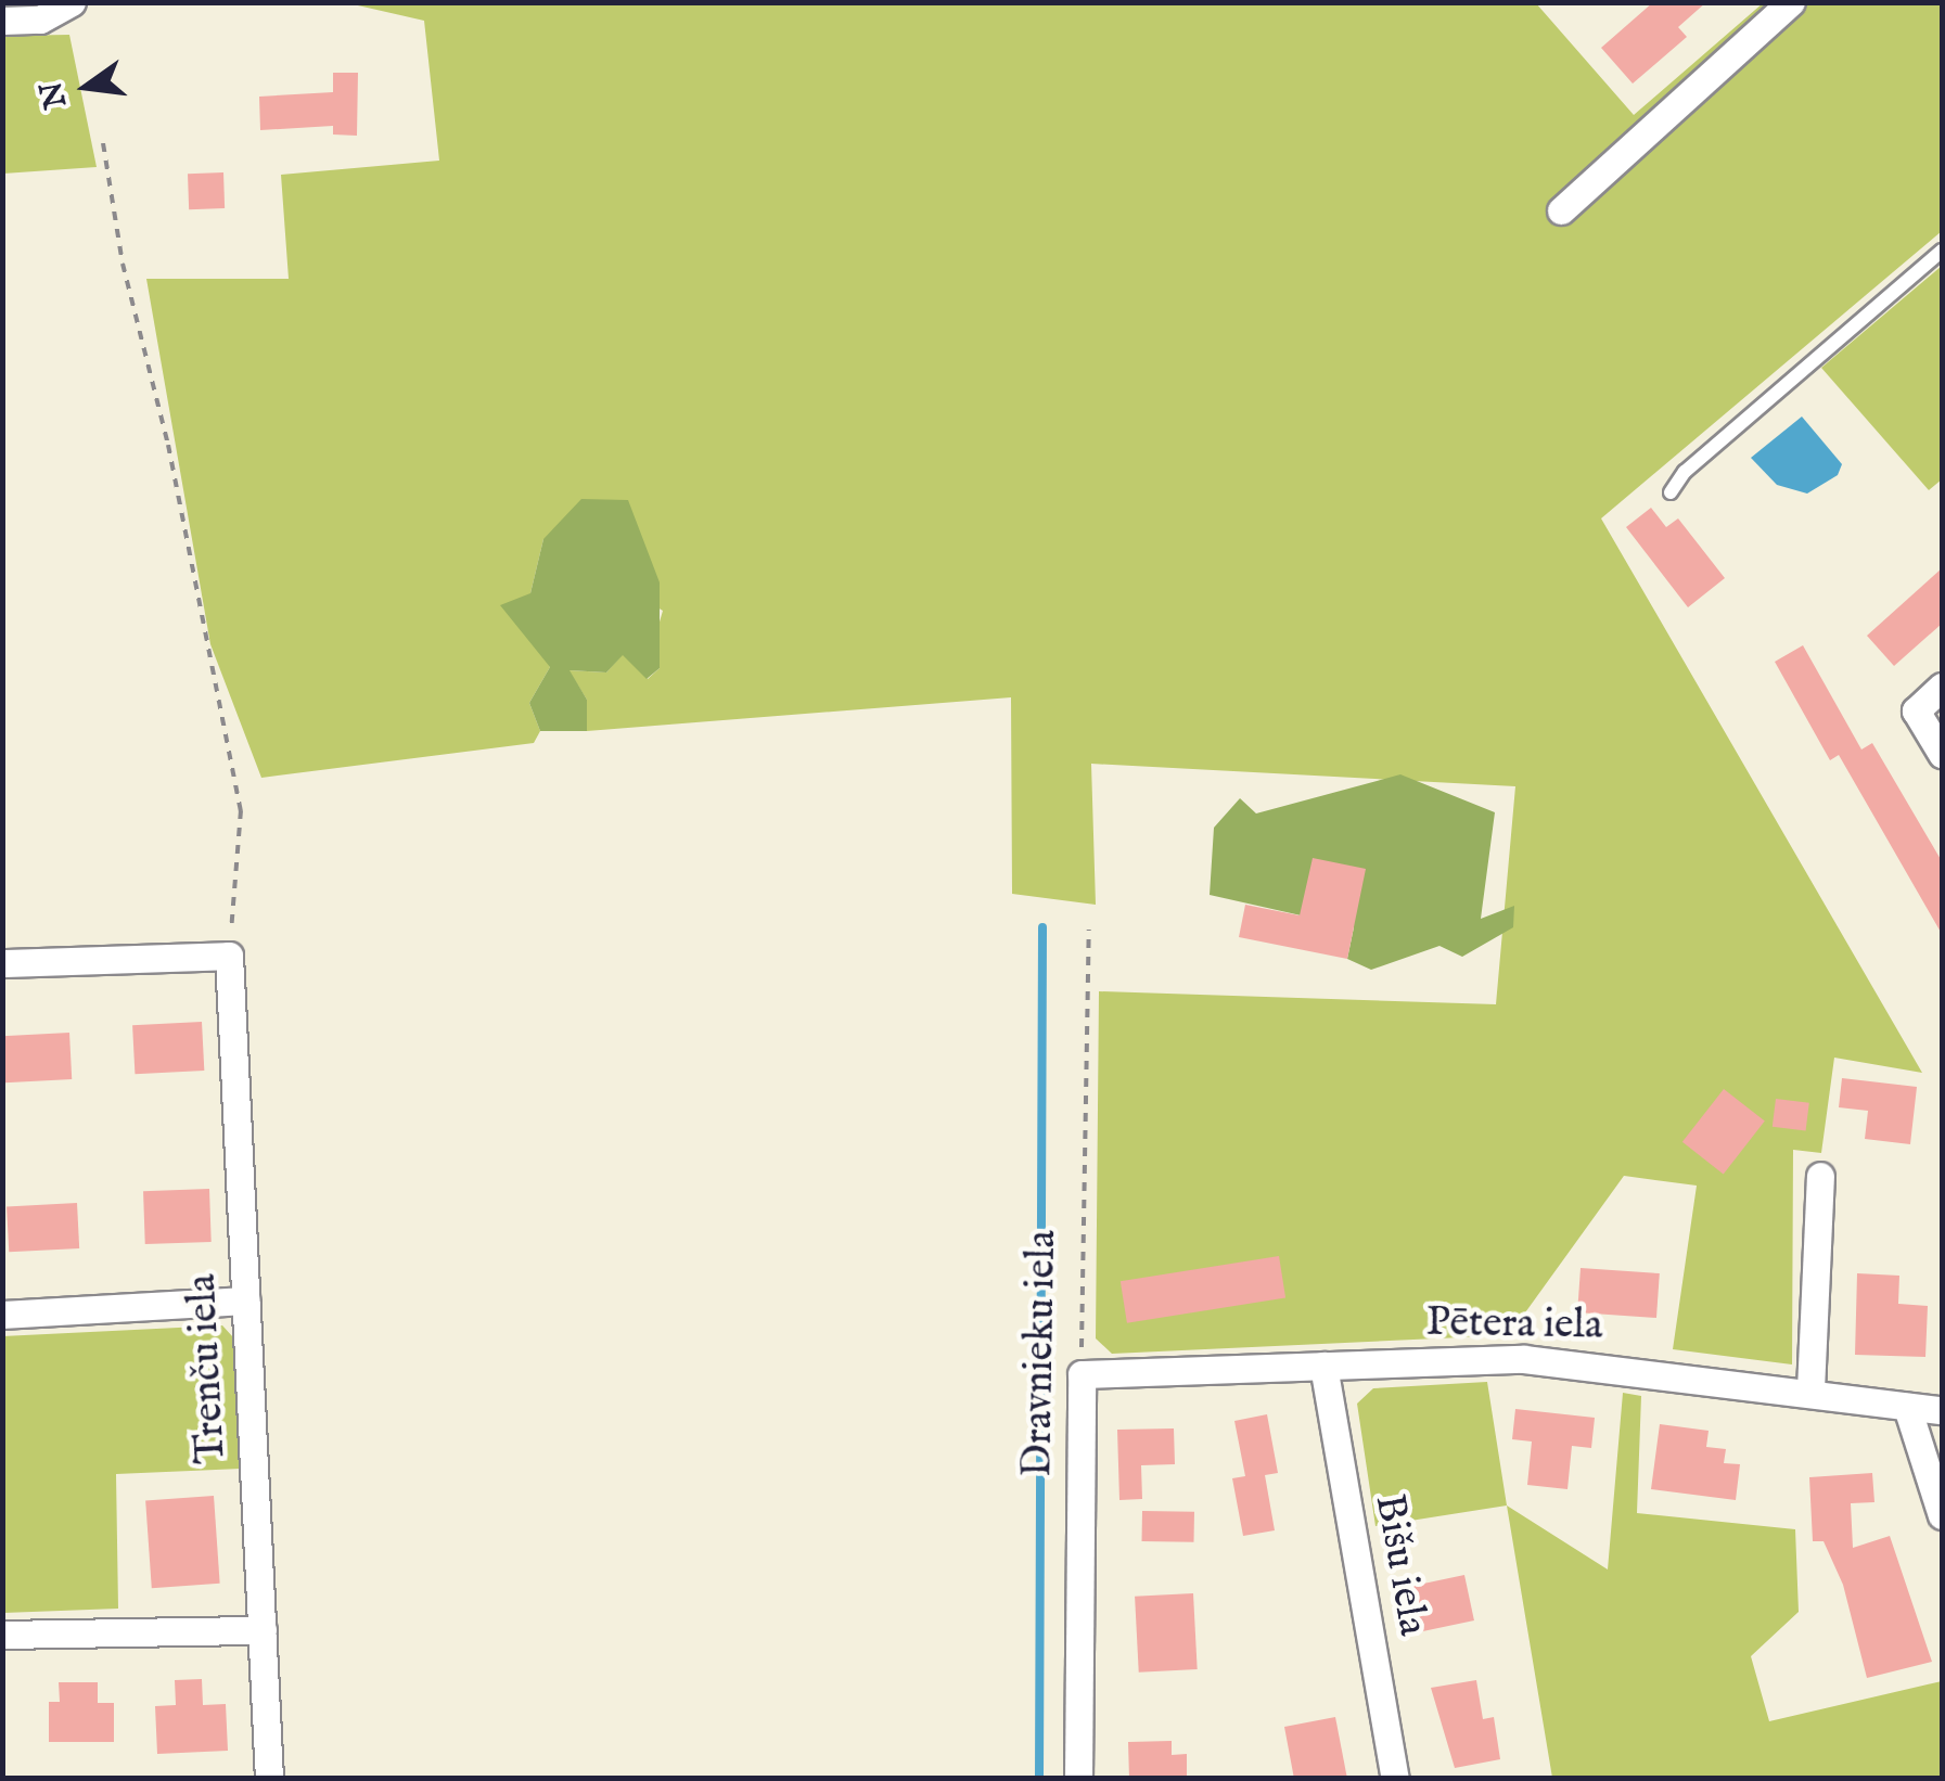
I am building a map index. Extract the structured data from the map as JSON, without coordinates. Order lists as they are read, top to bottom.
{
  "streets": {
    "street": [
      "Pētera iela",
      "Dravnieku iela",
      "Trenču iela",
      "Bišu iela"
    ]
  },
  "crossings": [
    ["Pētera iela", "Dravnieku iela"],
    ["Pētera iela", "Bišu iela"]
  ],
  "north": "left"
}
